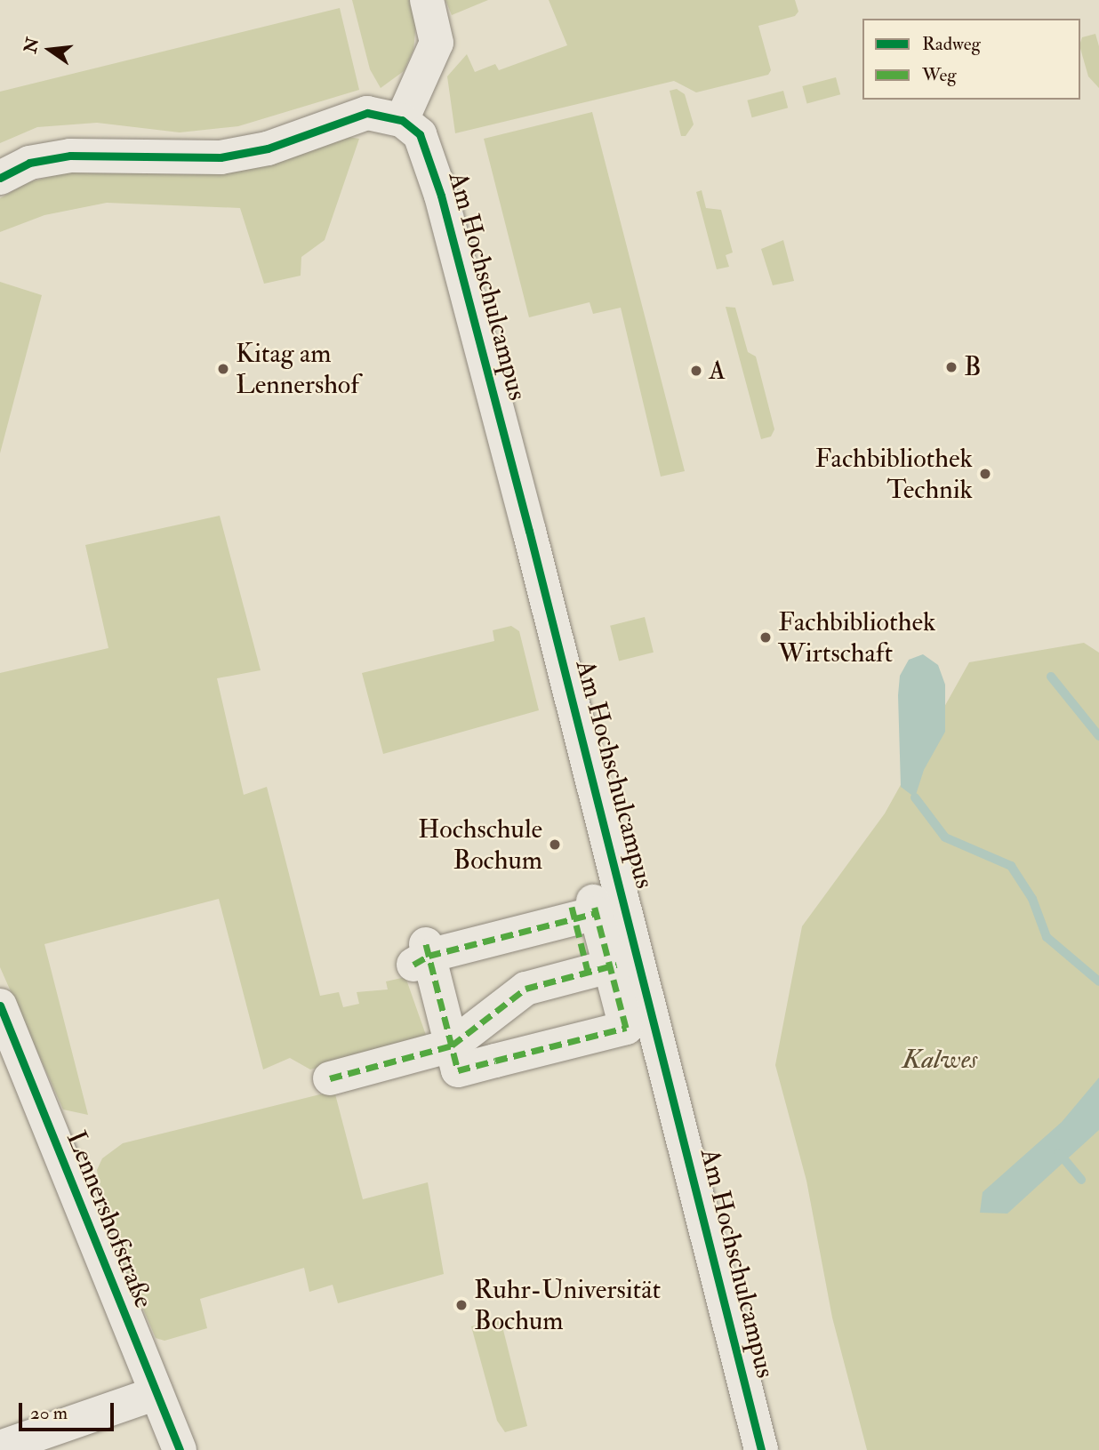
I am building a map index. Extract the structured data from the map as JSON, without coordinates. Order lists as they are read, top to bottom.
{
  "streets": {
    "street": ["Am Hochschulcampus", "Lennershofstraße"]
  },
  "parks": ["Kalwes"],
  "places": [
    "B",
    "Kitag am Lennershof",
    "A",
    "Fachbibliothek Technik",
    "Fachbibliothek Wirtschaft",
    "Hochschule Bochum",
    "Ruhr-Universität Bochum"
  ],
  "legend": ["Radweg", "Weg"],
  "scale_bar": "20 m",
  "north": "left"
}
